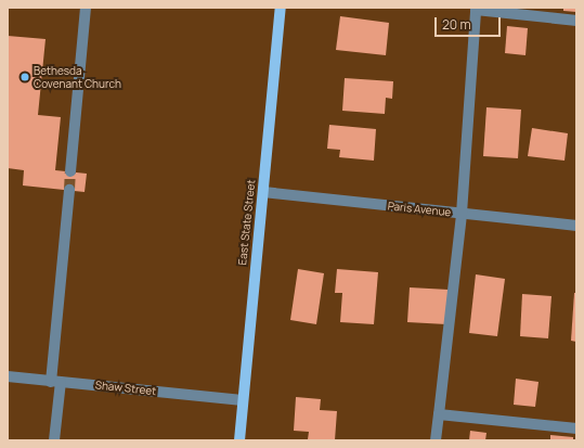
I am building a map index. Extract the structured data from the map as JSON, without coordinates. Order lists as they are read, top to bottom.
{
  "streets": {
    "main road": ["East State Street"],
    "street": ["Paris Avenue", "Shaw Street"]
  },
  "crossings": [
    ["Paris Avenue", "East State Street"],
    ["East State Street", "Shaw Street"]
  ],
  "places": ["Bethesda Covenant Church"],
  "scale_bar": "20 m"
}
